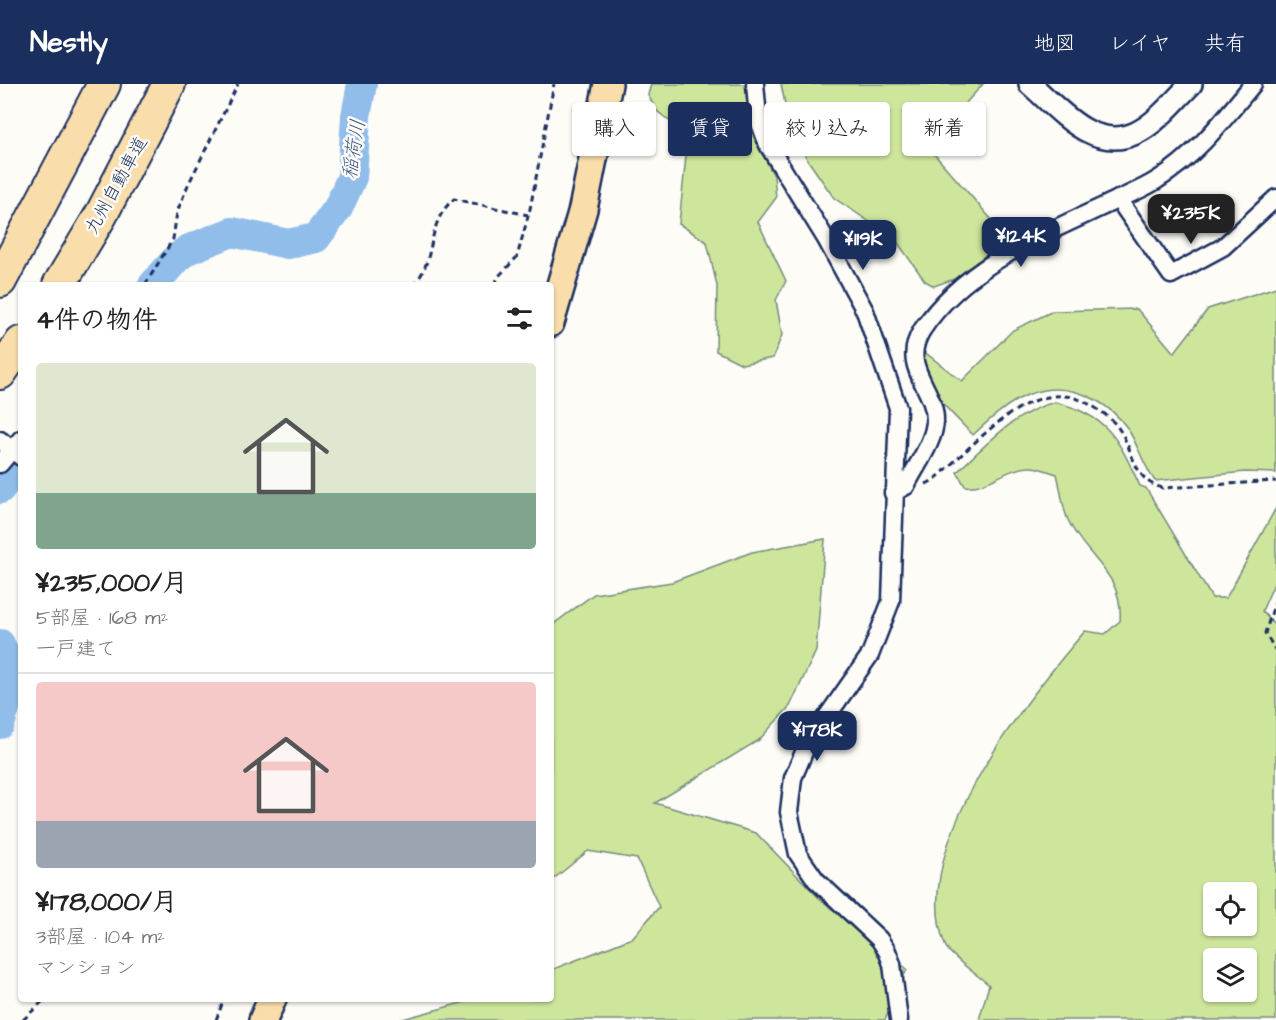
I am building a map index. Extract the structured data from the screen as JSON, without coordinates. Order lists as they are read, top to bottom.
{
  "streets": {
    "highway": ["九州自動車道"]
  },
  "water": ["稲荷川"],
  "page": {
    "header": "Nestly",
    "nav": ["地図", "レイヤ", "共有"],
    "chip": [
      "購入",
      "賃貸",
      "絞り込み",
      "新着"
    ],
    "price": [
      "¥235K",
      "¥124K",
      "¥119K",
      "¥178K"
    ],
    "heading": "4件の物件",
    "list": [
      {
        "name": "¥235,000/月",
        "note": "5部屋 · 168 m² · 一戸建て"
      },
      {
        "name": "¥178,000/月",
        "note": "3部屋 · 104 m² · マンション"
      }
    ]
  }
}
